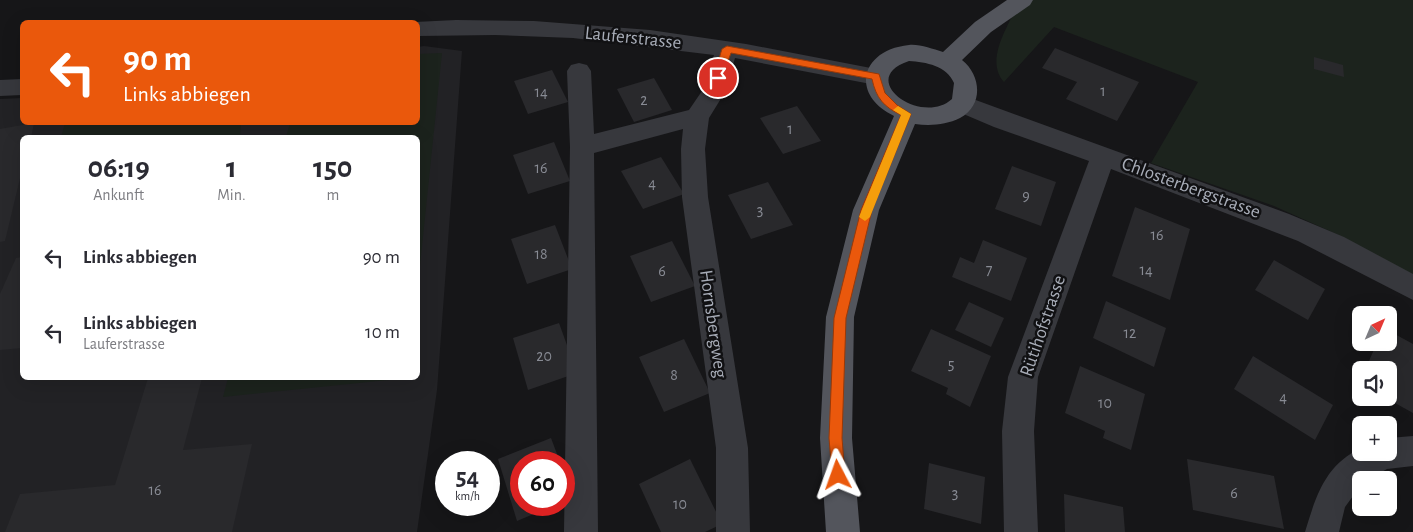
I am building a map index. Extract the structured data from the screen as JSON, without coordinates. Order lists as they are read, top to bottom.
{
  "streets": {
    "street": [
      "Lauferstrasse",
      "Chlosterbergstrasse",
      "Hornsbergweg",
      "Rütihofstrasse"
    ]
  },
  "crossings": [
    ["Lauferstrasse", "Chlosterbergstrasse"],
    ["Lauferstrasse", "Hornsbergweg"],
    ["Chlosterbergstrasse", "Rütihofstrasse"]
  ],
  "house_numbers": [
    "1",
    "14",
    "2",
    "1",
    "16",
    "4",
    "9",
    "3",
    "16",
    "18",
    "7",
    "14",
    "6",
    "12",
    "20",
    "5",
    "8",
    "4",
    "10",
    "16",
    "3",
    "6",
    "10"
  ],
  "north": "top right",
  "page": {
    "turn": ["90 m", "Links abbiegen"],
    "eta": [
      "06:19",
      "Ankunft",
      "1",
      "Min.",
      "150",
      "m"
    ],
    "list": [
      {
        "name": "Links abbiegen",
        "value": "90 m"
      },
      {
        "name": "Links abbiegen",
        "note": "Lauferstrasse",
        "value": "10 m"
      }
    ],
    "map_buttons": ["+", "−"],
    "speed": "54 km/h",
    "limit": "60"
  }
}
